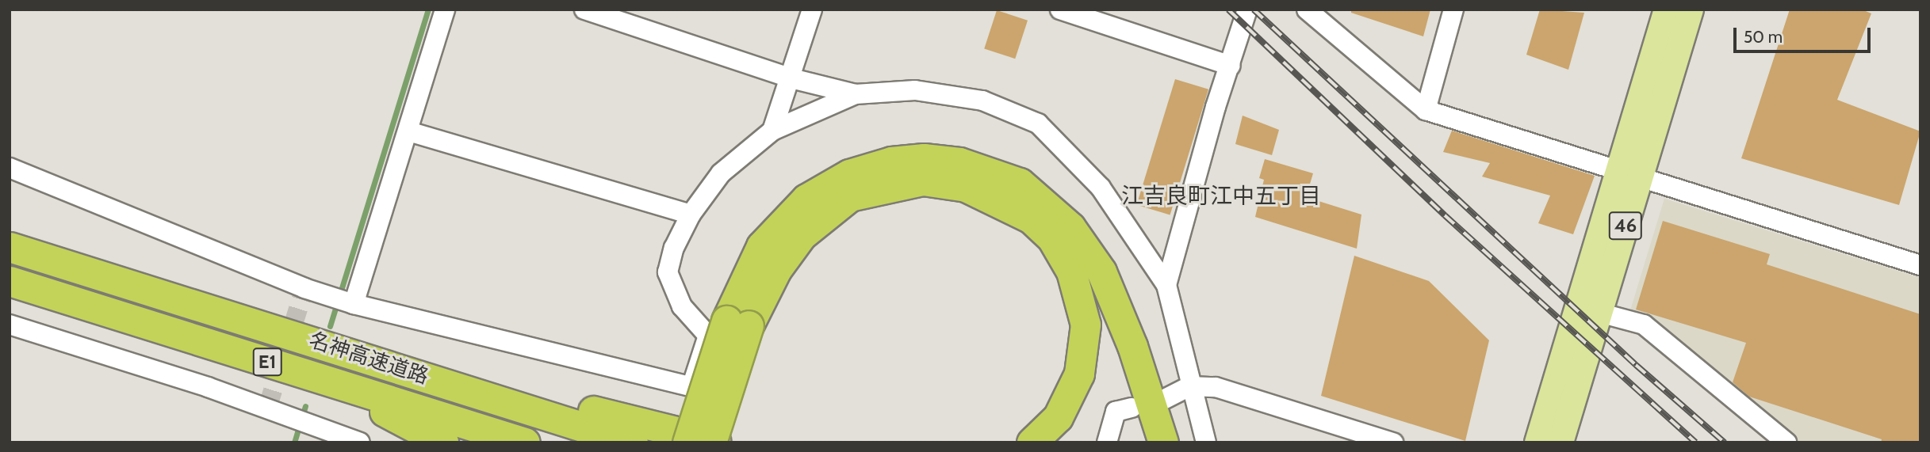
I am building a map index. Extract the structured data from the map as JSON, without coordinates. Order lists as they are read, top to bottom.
{
  "streets": {
    "highway": ["名神高速道路", "E1"],
    "main road": ["46"]
  },
  "districts": ["江吉良町江中五丁目"],
  "scale_bar": "50 m"
}
